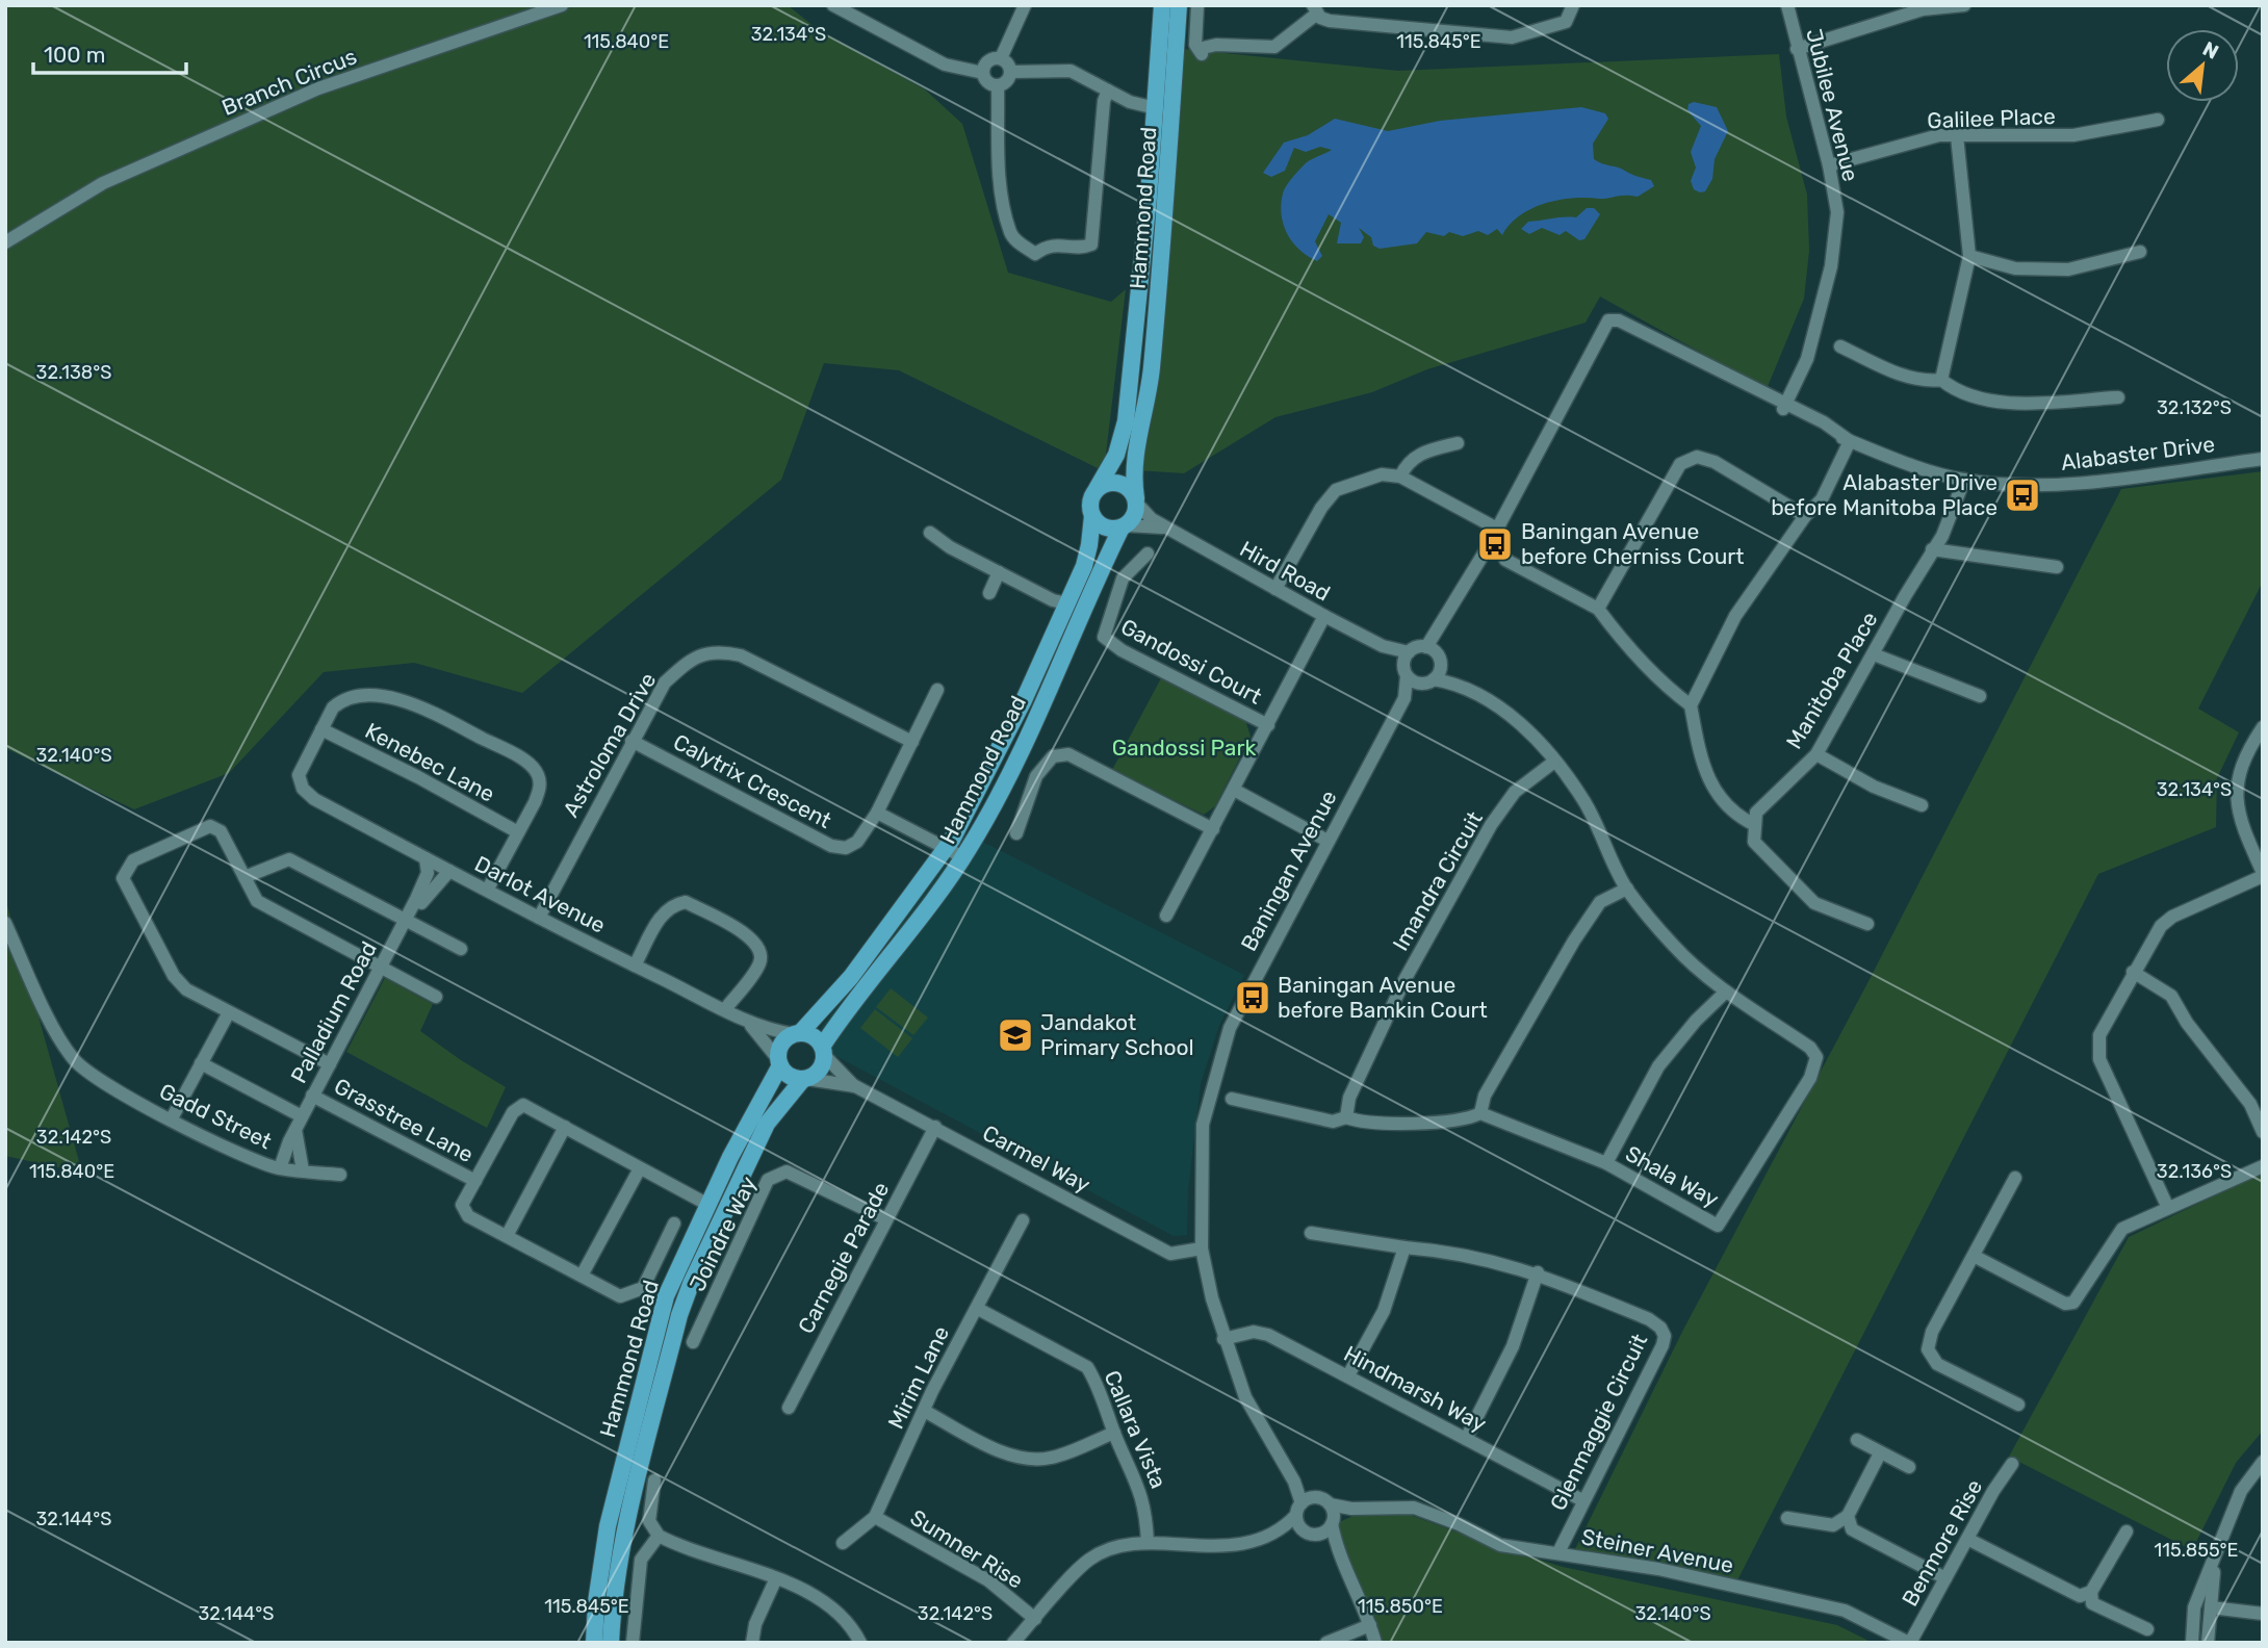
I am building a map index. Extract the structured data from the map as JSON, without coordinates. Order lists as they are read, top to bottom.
{
  "streets": {
    "main road": ["Hammond Road"],
    "street": [
      "Branch Circus",
      "Jubilee Avenue",
      "Galilee Place",
      "Alabaster Drive",
      "Hird Road",
      "Gandossi Court",
      "Manitoba Place",
      "Astroloma Drive",
      "Kenebec Lane",
      "Calytrix Crescent",
      "Baningan Avenue",
      "Imandra Circuit",
      "Darlot Avenue",
      "Palladium Road",
      "Gadd Street",
      "Grasstree Lane",
      "Carmel Way",
      "Shala Way",
      "Joindre Way",
      "Carnegie Parade",
      "Mirim Lane",
      "Hindmarsh Way",
      "Glenmaggie Circuit",
      "Callara Vista",
      "Benmore Rise",
      "Sumner Rise",
      "Steiner Avenue"
    ]
  },
  "crossings": [
    ["Jubilee Avenue", "Galilee Place"],
    ["Jubilee Avenue", "Alabaster Drive"],
    ["Hammond Road", "Hird Road"],
    ["Hammond Road", "Darlot Avenue"],
    ["Hammond Road", "Carmel Way"],
    ["Alabaster Drive", "Manitoba Place"],
    ["Hird Road", "Baningan Avenue"],
    ["Astroloma Drive", "Calytrix Crescent"],
    ["Astroloma Drive", "Darlot Avenue"],
    ["Kenebec Lane", "Darlot Avenue"],
    ["Baningan Avenue", "Carmel Way"],
    ["Baningan Avenue", "Hindmarsh Way"],
    ["Baningan Avenue", "Steiner Avenue"],
    ["Darlot Avenue", "Palladium Road"],
    ["Darlot Avenue", "Carmel Way"],
    ["Palladium Road", "Gadd Street"],
    ["Palladium Road", "Grasstree Lane"],
    ["Carmel Way", "Carnegie Parade"],
    ["Joindre Way", "Carnegie Parade"],
    ["Mirim Lane", "Callara Vista"],
    ["Mirim Lane", "Sumner Rise"],
    ["Hindmarsh Way", "Glenmaggie Circuit"],
    ["Glenmaggie Circuit", "Steiner Avenue"],
    ["Benmore Rise", "Steiner Avenue"]
  ],
  "parks": ["Gandossi Park"],
  "places": {
    "bus stop": ["Alabaster Drive before Manitoba Place", "Baningan Avenue before Cherniss Court", "Baningan Avenue before Bamkin Court"],
    "school or university": ["Jandakot Primary School"]
  },
  "scale_bar": "100 m",
  "north": "top right",
  "coordinates": [
    "32.134°S",
    "115.840°E",
    "115.845°E",
    "32.138°S",
    "32.132°S",
    "32.140°S",
    "32.142°S",
    "32.136°S",
    "32.144°S",
    "115.855°E",
    "115.850°E"
  ]
}
